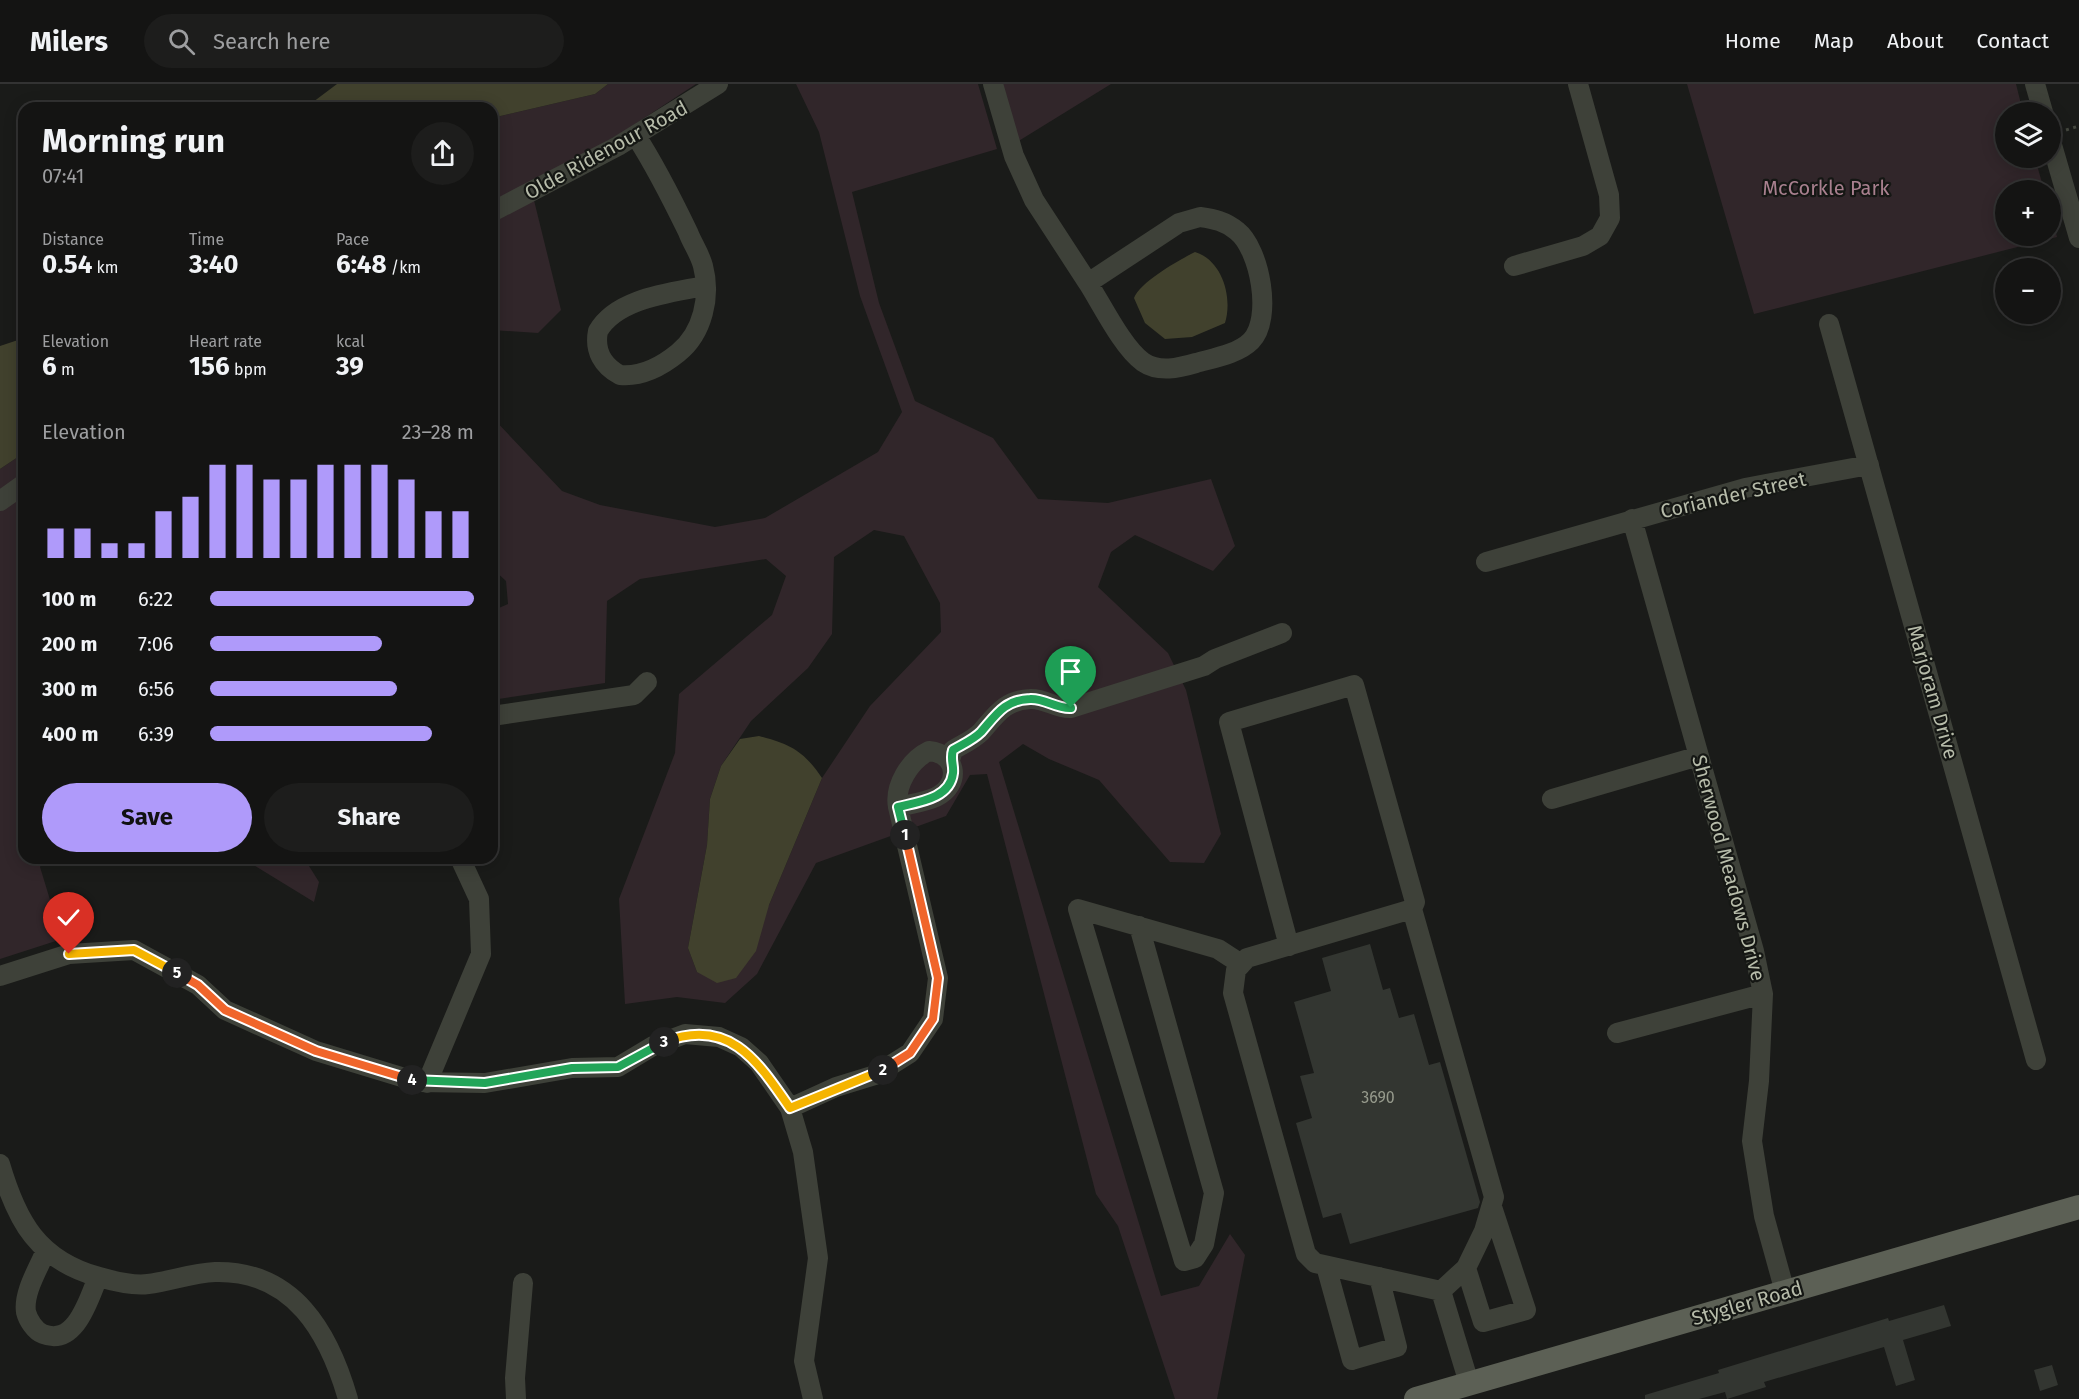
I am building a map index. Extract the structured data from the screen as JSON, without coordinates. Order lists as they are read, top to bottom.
{
  "streets": {
    "main road": ["Stygler Road"],
    "street": [
      "Olde Ridenour Road",
      "Coriander Street",
      "Marjoram Drive",
      "Sherwood Meadows Drive"
    ]
  },
  "crossings": [
    ["Coriander Street", "Marjoram Drive"],
    ["Coriander Street", "Sherwood Meadows Drive"],
    ["Sherwood Meadows Drive", "Stygler Road"]
  ],
  "parks": ["McCorkle Park"],
  "house_numbers": ["3690"],
  "page": {
    "header": "Milers",
    "search": "Search here",
    "nav": [
      "Home",
      "Map",
      "About",
      "Contact"
    ],
    "map_buttons": ["+", "−"],
    "heading": ["Morning run", "07:41"],
    "stats": [
      ["Distance", "0.54 km"],
      ["Time", "3:40"],
      ["Pace", "6:48 /km"],
      ["Elevation", "6 m"],
      ["Heart rate", "156 bpm"],
      ["kcal", "39"]
    ],
    "chart": ["Elevation", "23–28 m"],
    "list": [
      {
        "name": "100 m",
        "note": "6:22"
      },
      {
        "name": "200 m",
        "note": "7:06"
      },
      {
        "name": "300 m",
        "note": "6:56"
      },
      {
        "name": "400 m",
        "note": "6:39"
      }
    ],
    "buttons": ["Save", "Share"],
    "pins": [
      "1",
      "5",
      "3",
      "2",
      "4"
    ]
  }
}
